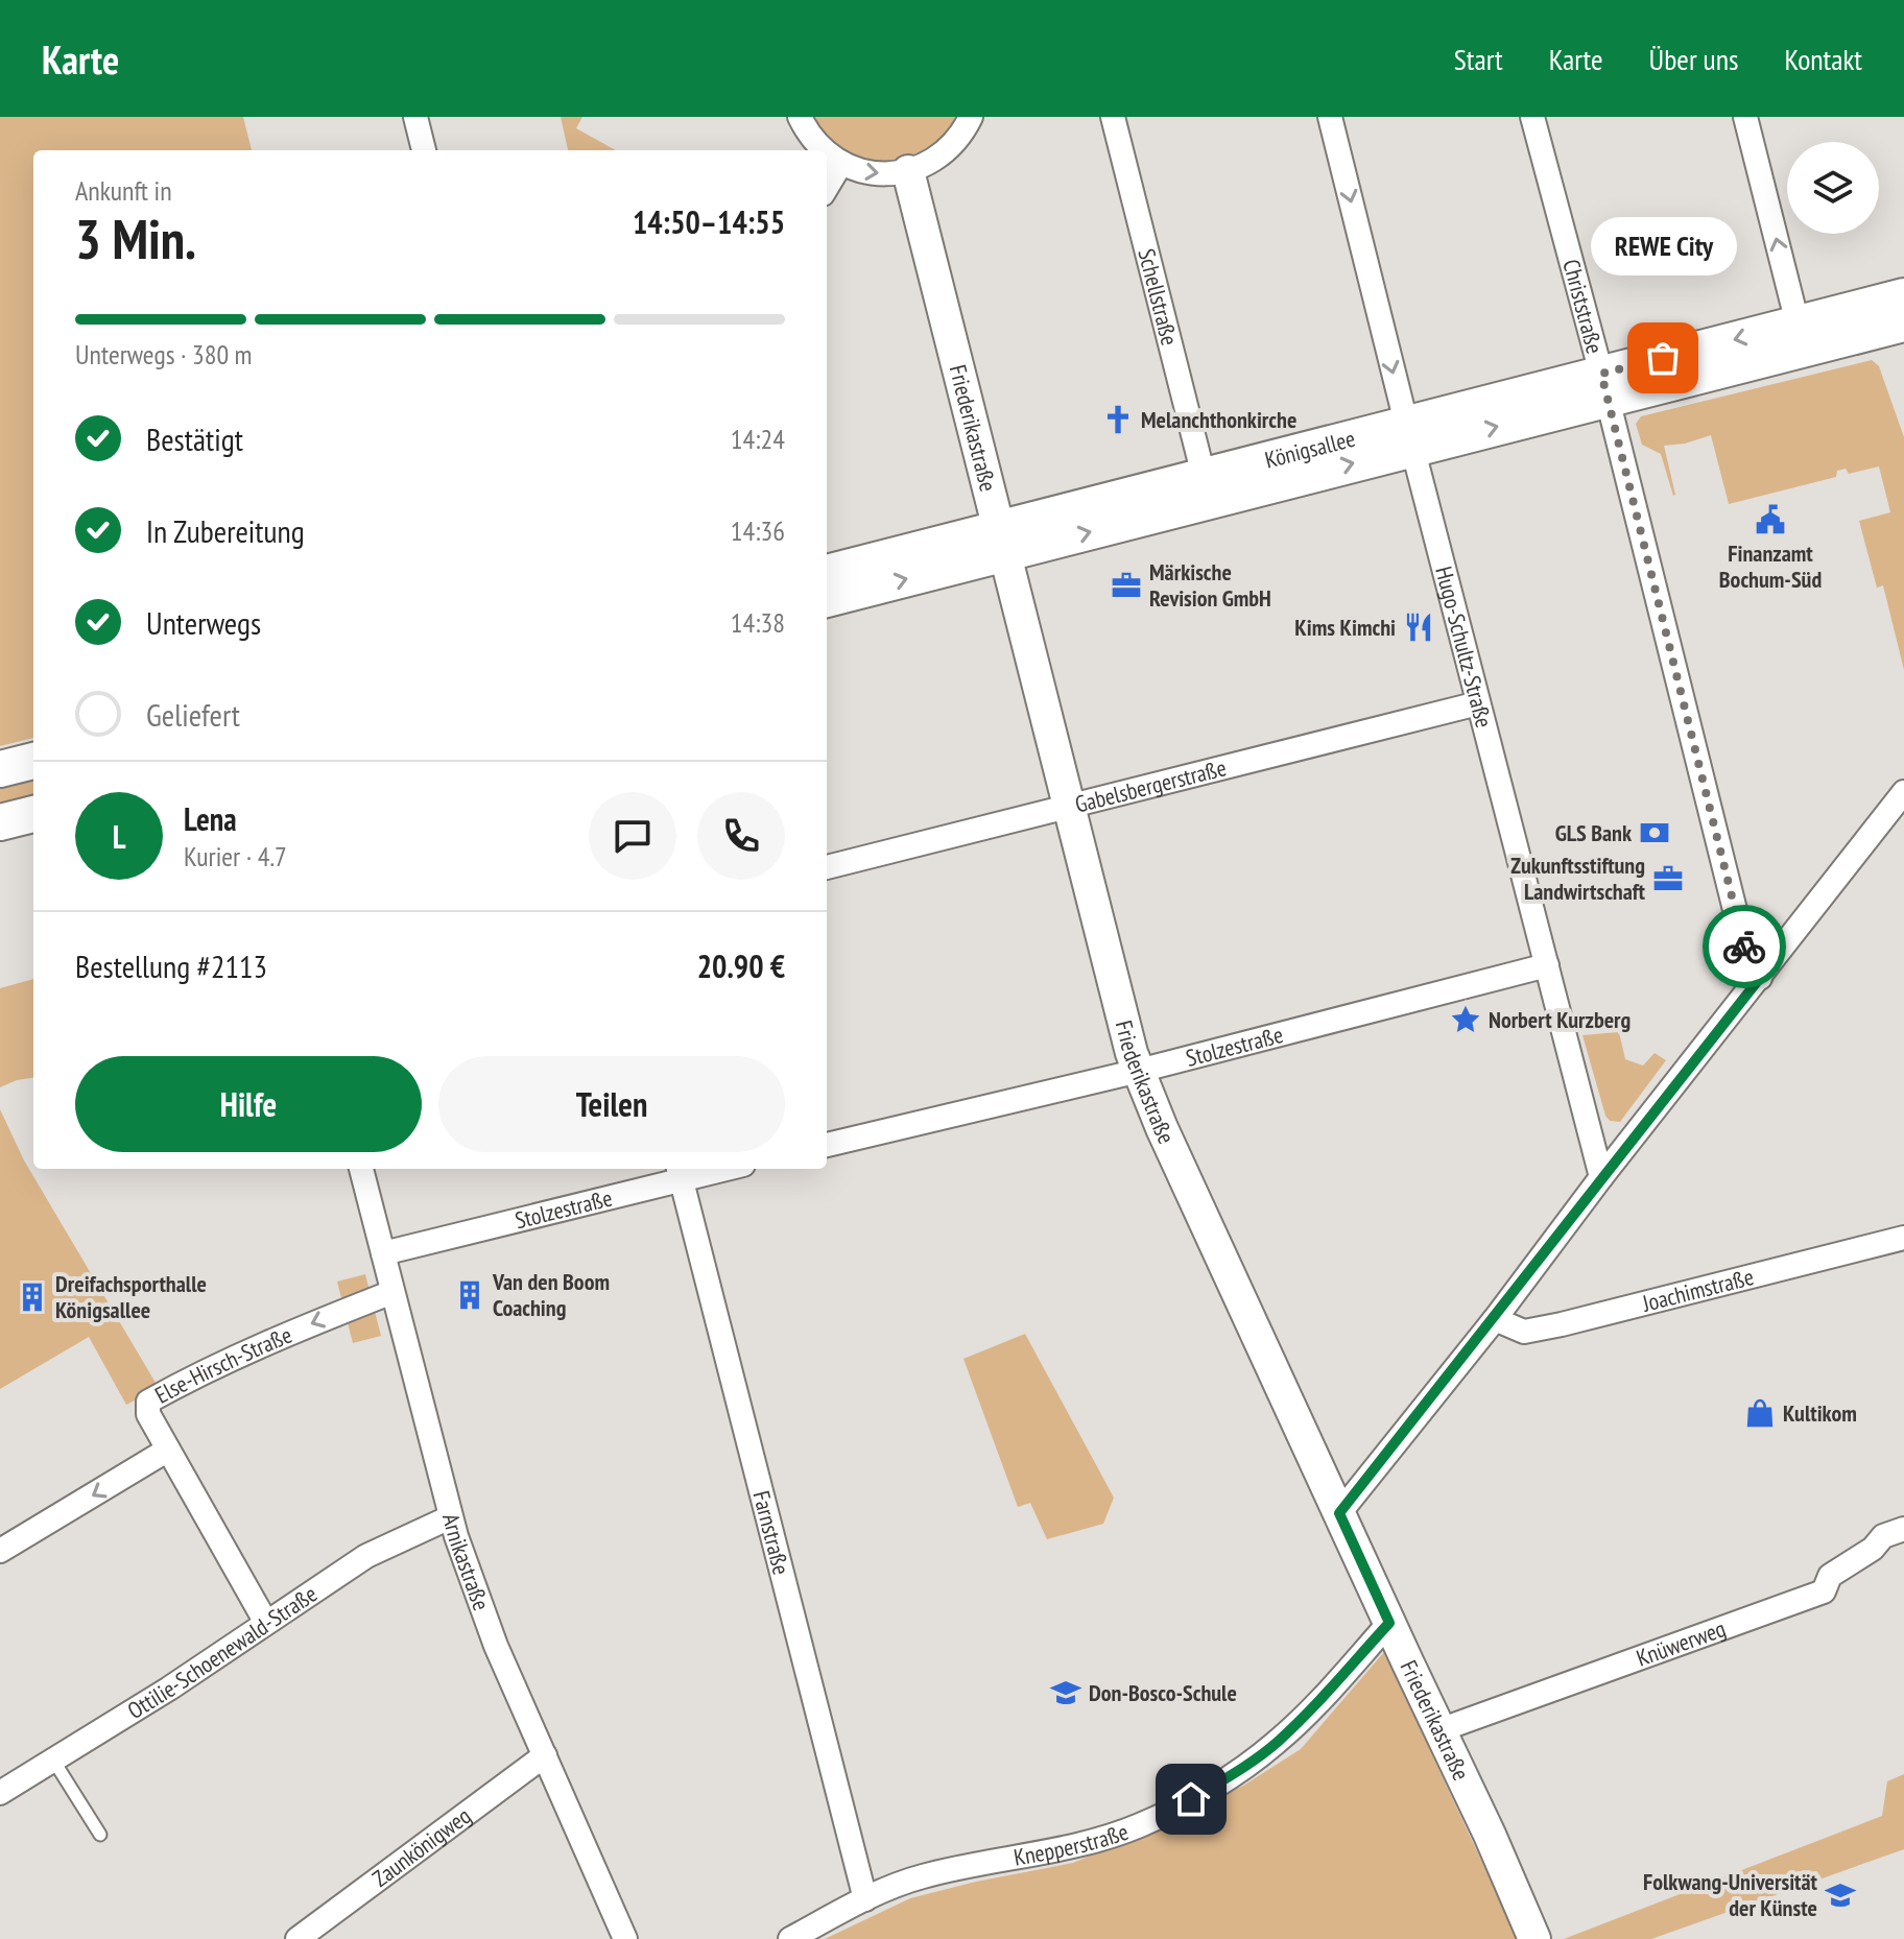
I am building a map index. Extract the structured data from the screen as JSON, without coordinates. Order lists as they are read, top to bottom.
{
  "streets": {
    "main road": ["Königsallee"],
    "street": [
      "Schellstraße",
      "Christstraße",
      "Friederikastraße",
      "Hugo-Schultz-Straße",
      "Gabelsbergerstraße",
      "Stolzestraße",
      "Joachimstraße",
      "Else-Hirsch-Straße",
      "Farnstraße",
      "Arnikastraße",
      "Knüwerweg",
      "Ottilie-Schoenewald-Straße",
      "Knepperstraße",
      "Zaunkönigweg"
    ]
  },
  "crossings": [
    ["Schellstraße", "Königsallee"],
    ["Christstraße", "Königsallee"],
    ["Friederikastraße", "Königsallee"],
    ["Friederikastraße", "Gabelsbergerstraße"],
    ["Friederikastraße", "Stolzestraße"],
    ["Friederikastraße", "Knüwerweg"],
    ["Friederikastraße", "Knepperstraße"],
    ["Königsallee", "Hugo-Schultz-Straße"],
    ["Hugo-Schultz-Straße", "Gabelsbergerstraße"],
    ["Hugo-Schultz-Straße", "Stolzestraße"],
    ["Stolzestraße", "Farnstraße"],
    ["Stolzestraße", "Arnikastraße"],
    ["Else-Hirsch-Straße", "Arnikastraße"],
    ["Else-Hirsch-Straße", "Ottilie-Schoenewald-Straße"],
    ["Farnstraße", "Knepperstraße"],
    ["Arnikastraße", "Ottilie-Schoenewald-Straße"],
    ["Arnikastraße", "Zaunkönigweg"]
  ],
  "one_way": ["Else-Hirsch-Straße"],
  "places": {
    "other": ["REWE City"],
    "church": ["Melanchthonkirche"],
    "public building": ["Finanzamt Bochum-Süd"],
    "office": ["Märkische Revision GmbH", "Zukunftsstiftung Landwirtschaft"],
    "restaurant": ["Kims Kimchi"],
    "bank": ["GLS Bank"],
    "place": ["Norbert Kurzberg"],
    "building": ["Van den Boom Coaching", "Dreifachsporthalle Königsallee"],
    "shop": ["Kultikom"],
    "school or university": ["Don-Bosco-Schule", "Folkwang-Universität der Künste"]
  },
  "page": {
    "header": "Karte",
    "nav": [
      "Start",
      "Karte",
      "Über uns",
      "Kontakt"
    ],
    "heading": ["3 Min.", "Ankunft in", "14:50–14:55"],
    "panel": [
      "Lena",
      "Kurier · 4.7",
      "Bestellung #2113",
      "20.90 €"
    ],
    "bubble": "REWE City",
    "bar": "Unterwegs · 380 m",
    "list": [
      ["Bestätigt", "14:24"],
      ["In Zubereitung", "14:36"],
      ["Unterwegs", "14:38"],
      "Geliefert"
    ],
    "round": "L",
    "buttons": ["Hilfe", "Teilen"]
  }
}
